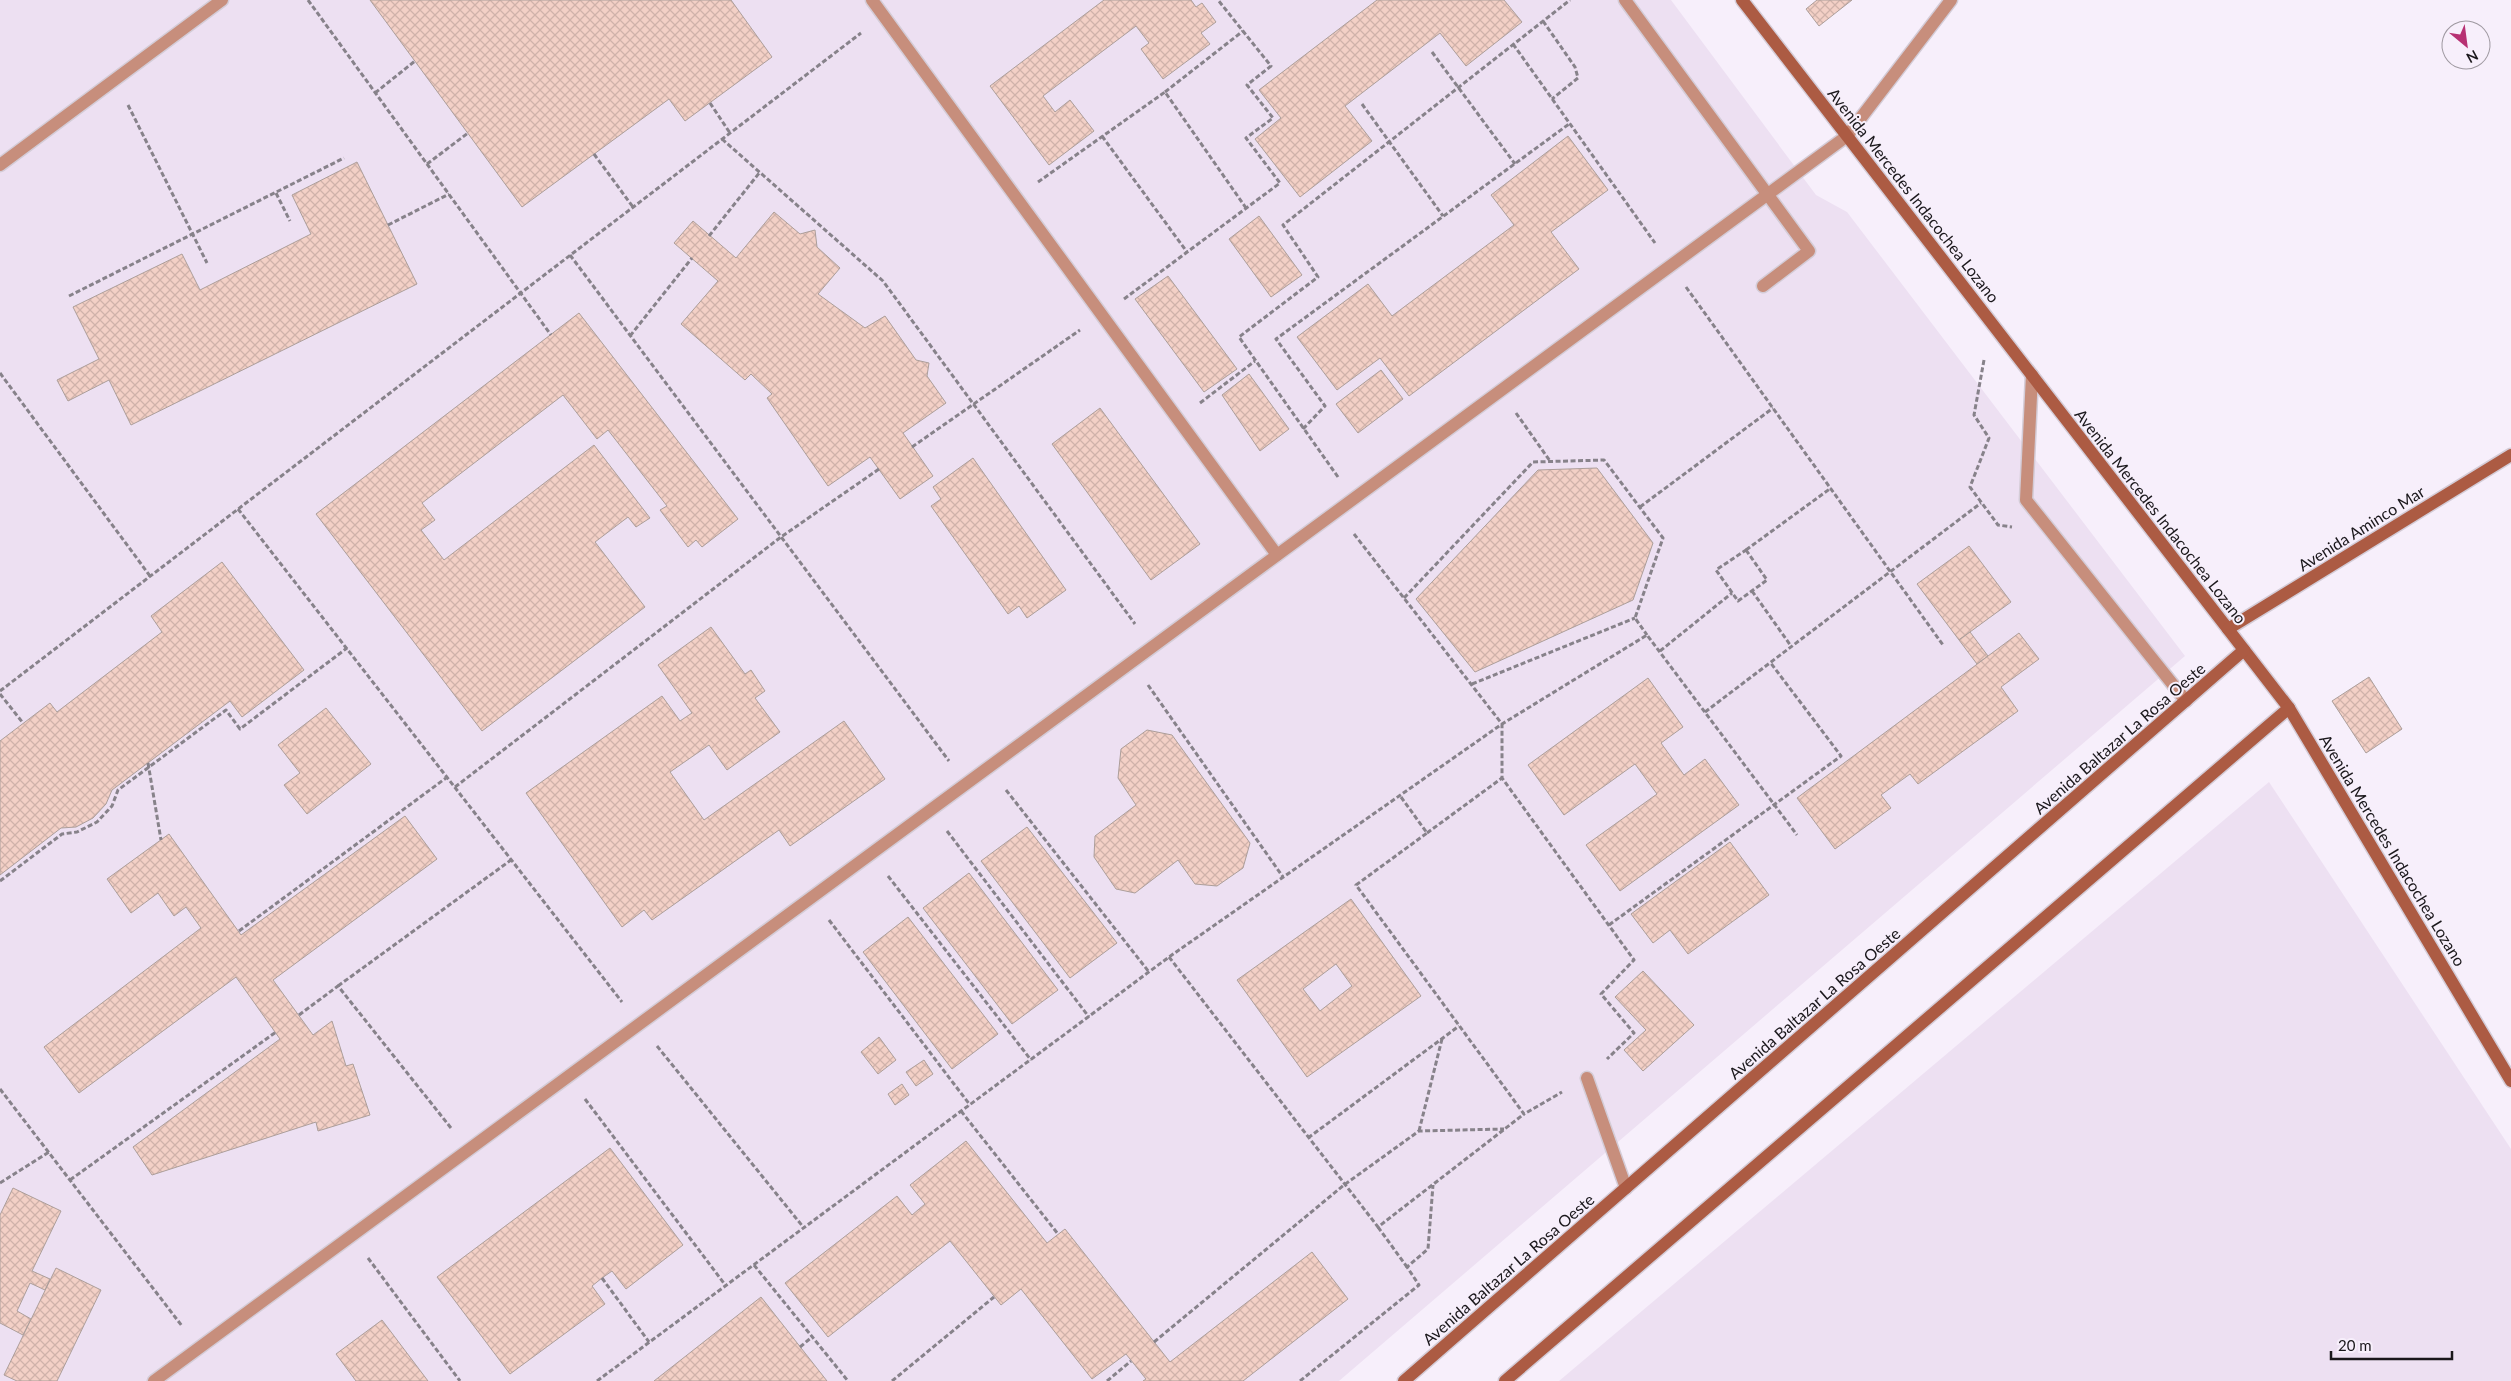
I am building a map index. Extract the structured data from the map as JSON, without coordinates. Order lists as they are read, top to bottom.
{
  "streets": {
    "street": ["Avenida Mercedes Indacochea Lozano", "Avenida Aminco Mar", "Avenida Baltazar La Rosa Oeste"]
  },
  "crossings": [
    ["Avenida Mercedes Indacochea Lozano", "Avenida Aminco Mar"],
    ["Avenida Mercedes Indacochea Lozano", "Avenida Baltazar La Rosa Oeste"]
  ],
  "scale_bar": "20 m",
  "north": "bottom right"
}
